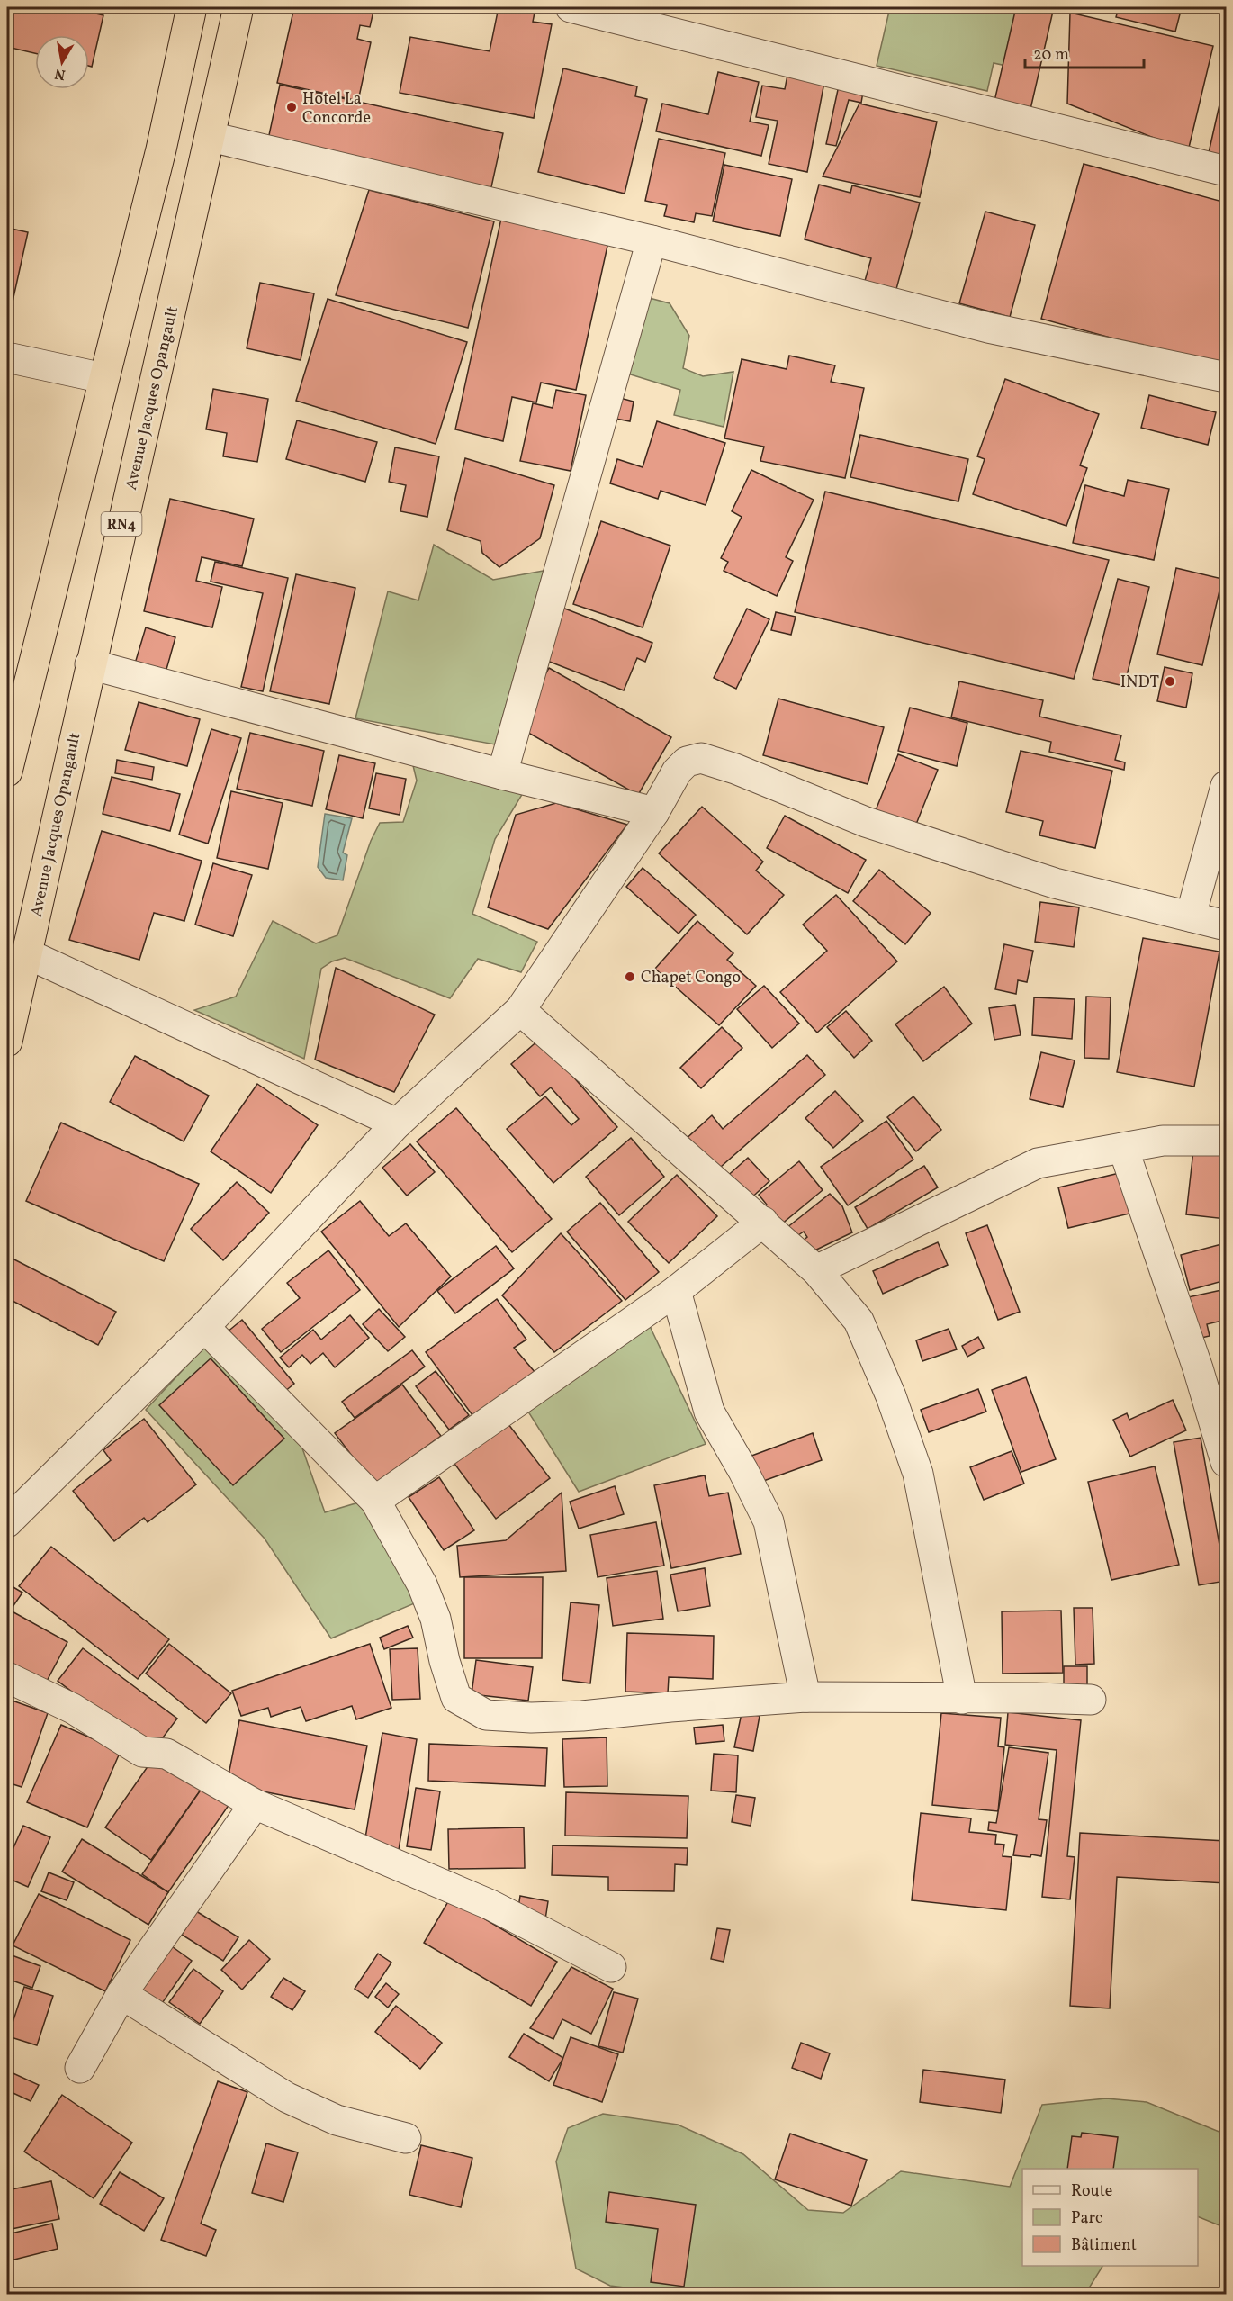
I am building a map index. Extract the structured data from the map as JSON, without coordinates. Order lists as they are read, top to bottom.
{
  "streets": {
    "highway": ["Avenue Jacques Opangault", "RN4"]
  },
  "places": ["Hotel La Concorde", "INDT", "Chapet Congo"],
  "legend": ["Route", "Parc", "Bâtiment"],
  "scale_bar": "20 m",
  "north": "bottom"
}
